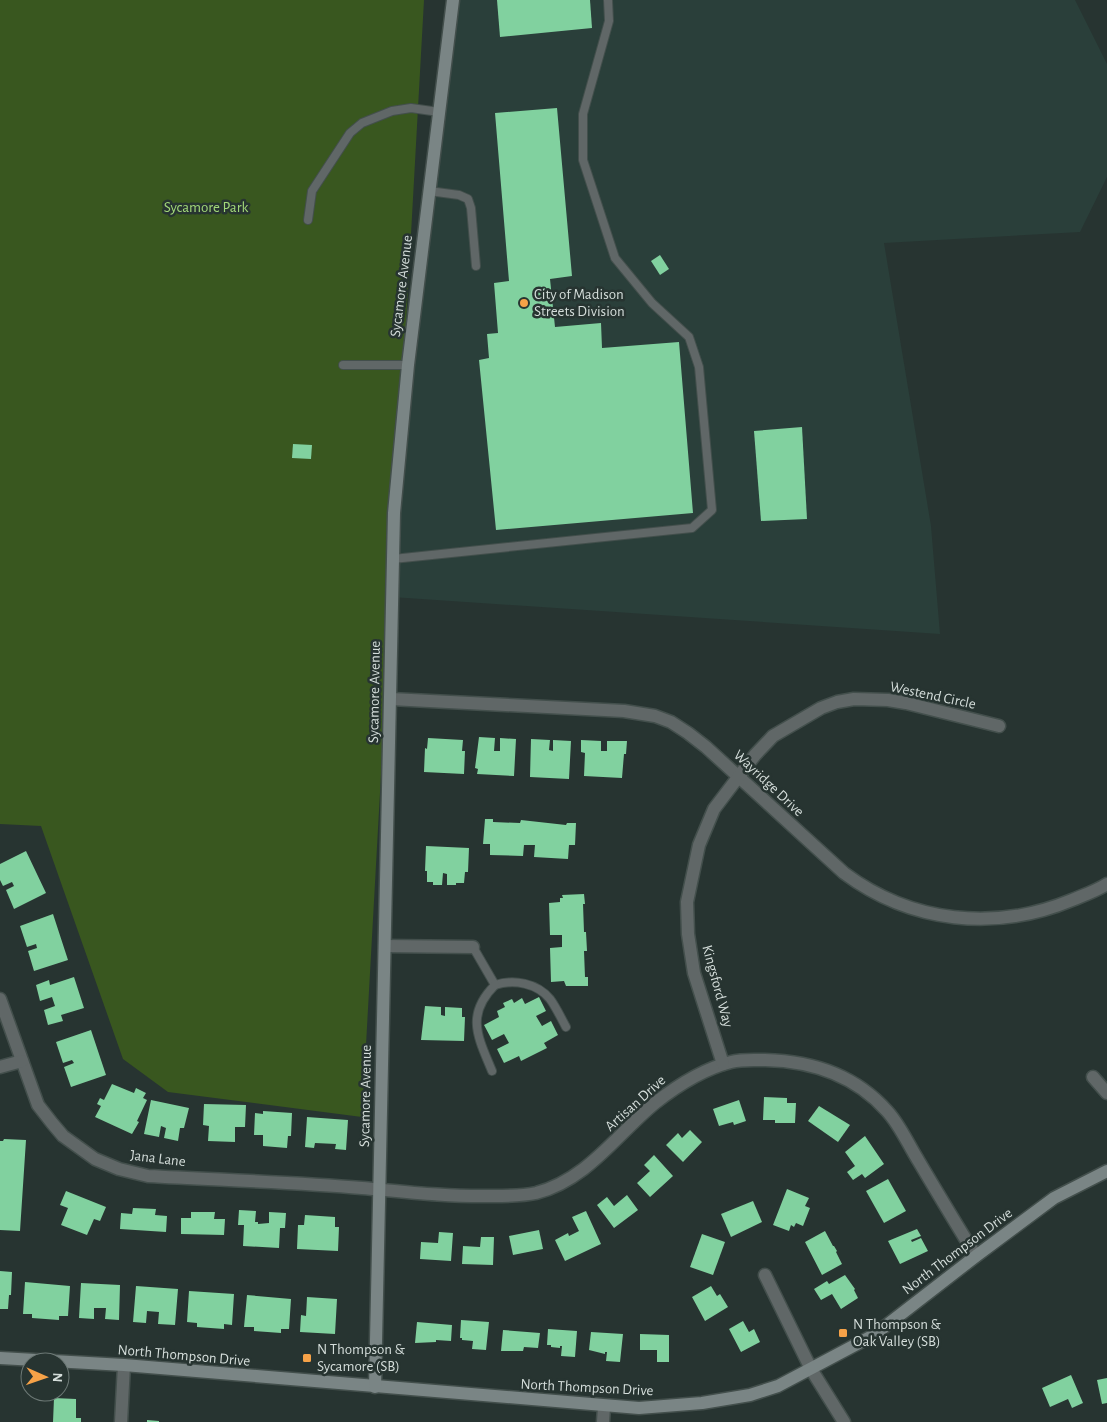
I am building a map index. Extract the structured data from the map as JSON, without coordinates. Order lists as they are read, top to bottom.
{
  "streets": {
    "street": [
      "Sycamore Avenue",
      "Westend Circle",
      "Wayridge Drive",
      "Kingsford Way",
      "Artisan Drive",
      "Jana Lane",
      "North Thompson Drive"
    ]
  },
  "crossings": [
    ["Sycamore Avenue", "Wayridge Drive"],
    ["Sycamore Avenue", "Artisan Drive"],
    ["Sycamore Avenue", "Jana Lane"],
    ["Sycamore Avenue", "North Thompson Drive"],
    ["Westend Circle", "Wayridge Drive"],
    ["Westend Circle", "Kingsford Way"],
    ["Wayridge Drive", "Kingsford Way"],
    ["Kingsford Way", "Artisan Drive"],
    ["Artisan Drive", "Jana Lane"],
    ["Artisan Drive", "North Thompson Drive"]
  ],
  "parks": ["Sycamore Park"],
  "places": {
    "other": ["City of Madison Streets Division"],
    "transit": ["N Thompson & Oak Valley (SB)", "N Thompson & Sycamore (SB)"]
  },
  "north": "right"
}
